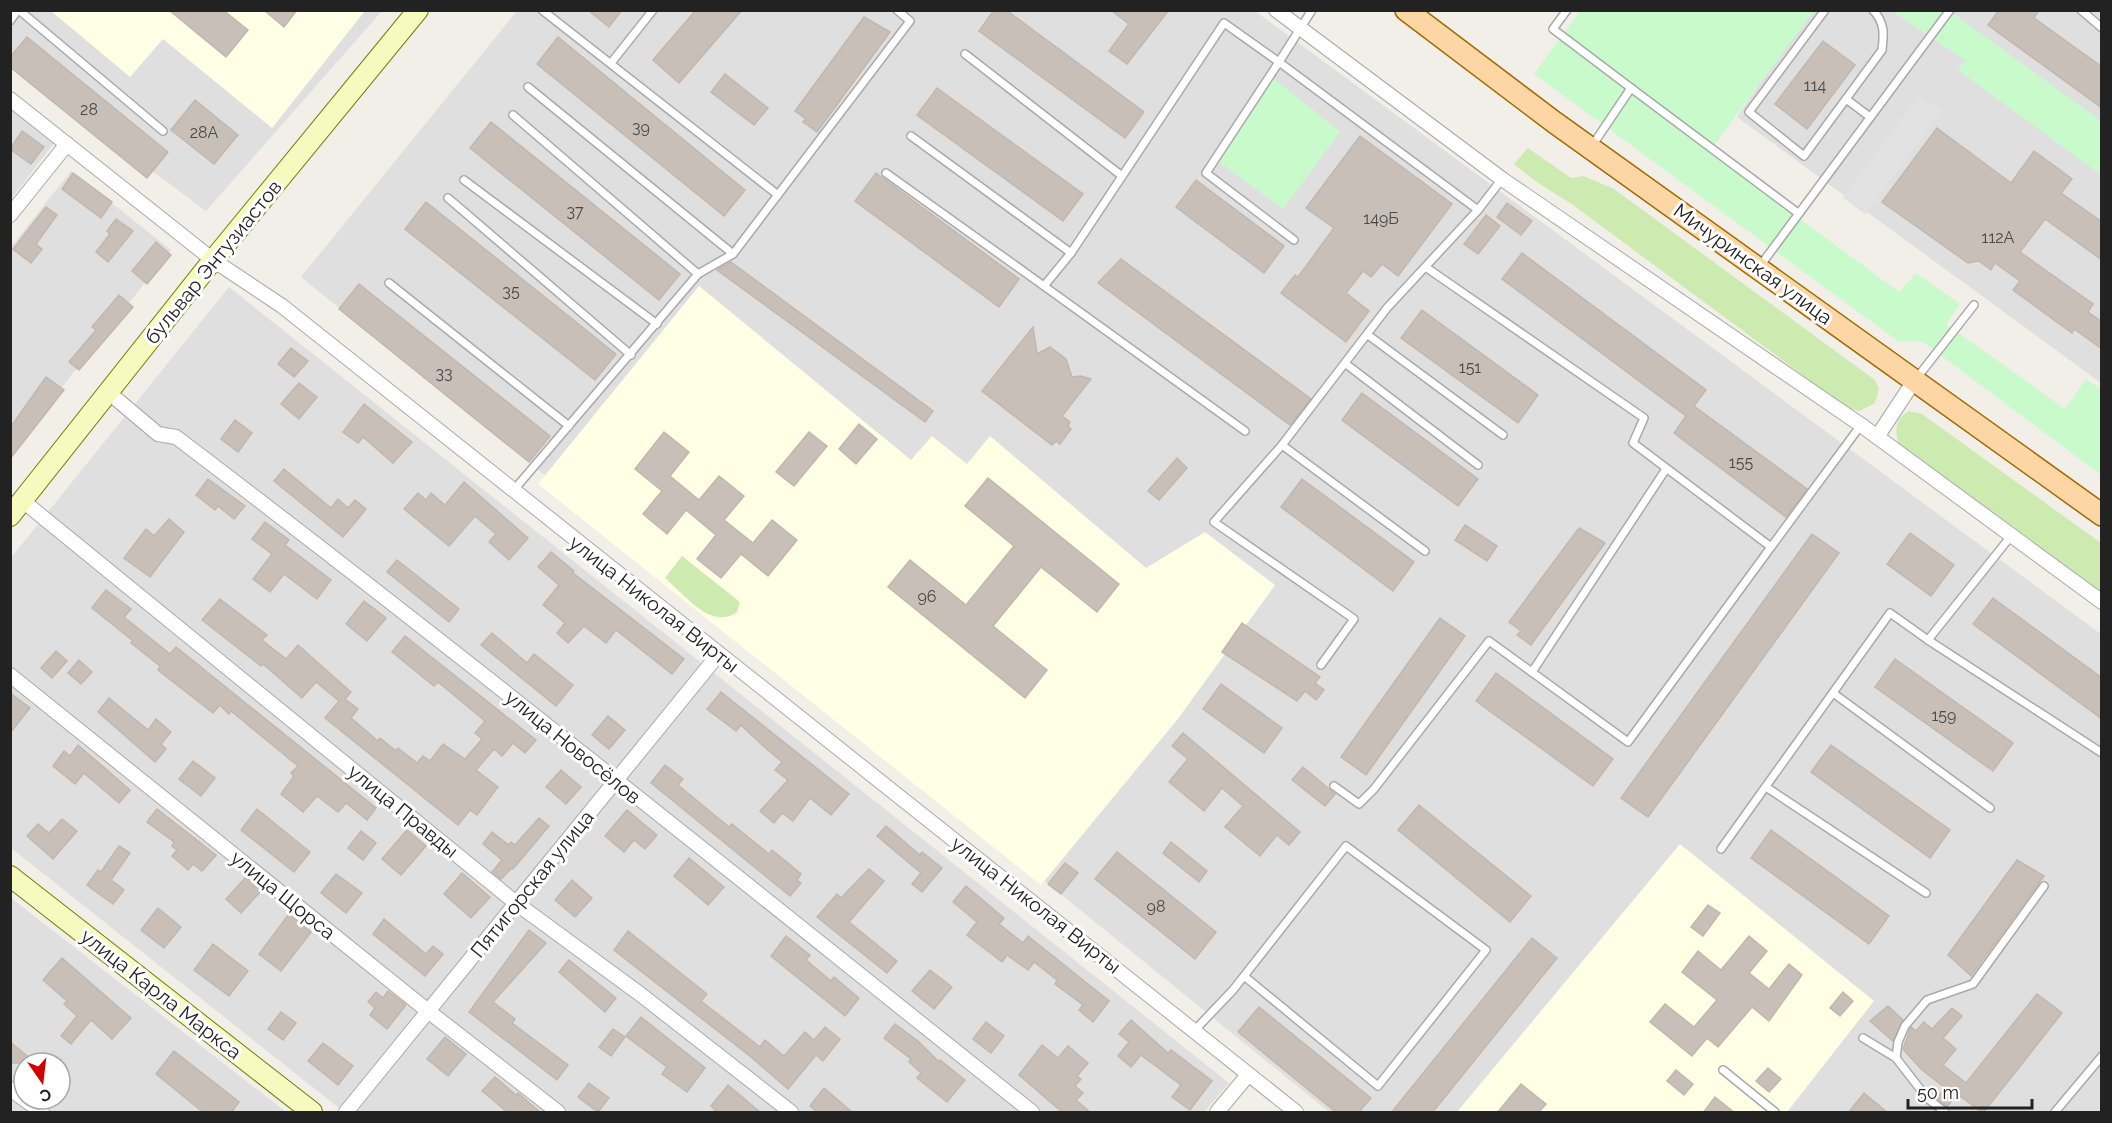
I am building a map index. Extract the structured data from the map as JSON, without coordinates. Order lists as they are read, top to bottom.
{
  "streets": {
    "main road": ["бульвар Энтузиастов", "Мичуринская улица", "улица Карла Маркса"],
    "street": [
      "улица Николая Вирты",
      "улица Новосёлов",
      "улица Правды",
      "Пятигорская улица",
      "улица Щорса"
    ]
  },
  "crossings": [
    ["бульвар Энтузиастов", "улица Николая Вирты"],
    ["бульвар Энтузиастов", "улица Новосёлов"],
    ["бульвар Энтузиастов", "улица Правды"],
    ["улица Николая Вирты", "Пятигорская улица"],
    ["улица Новосёлов", "Пятигорская улица"],
    ["улица Правды", "Пятигорская улица"],
    ["Пятигорская улица", "улица Щорса"]
  ],
  "house_numbers": [
    "114",
    "28",
    "39",
    "28А",
    "37",
    "149Б",
    "112А",
    "35",
    "151",
    "33",
    "155",
    "96",
    "159",
    "98"
  ],
  "scale_bar": "50 m",
  "north": "bottom"
}
